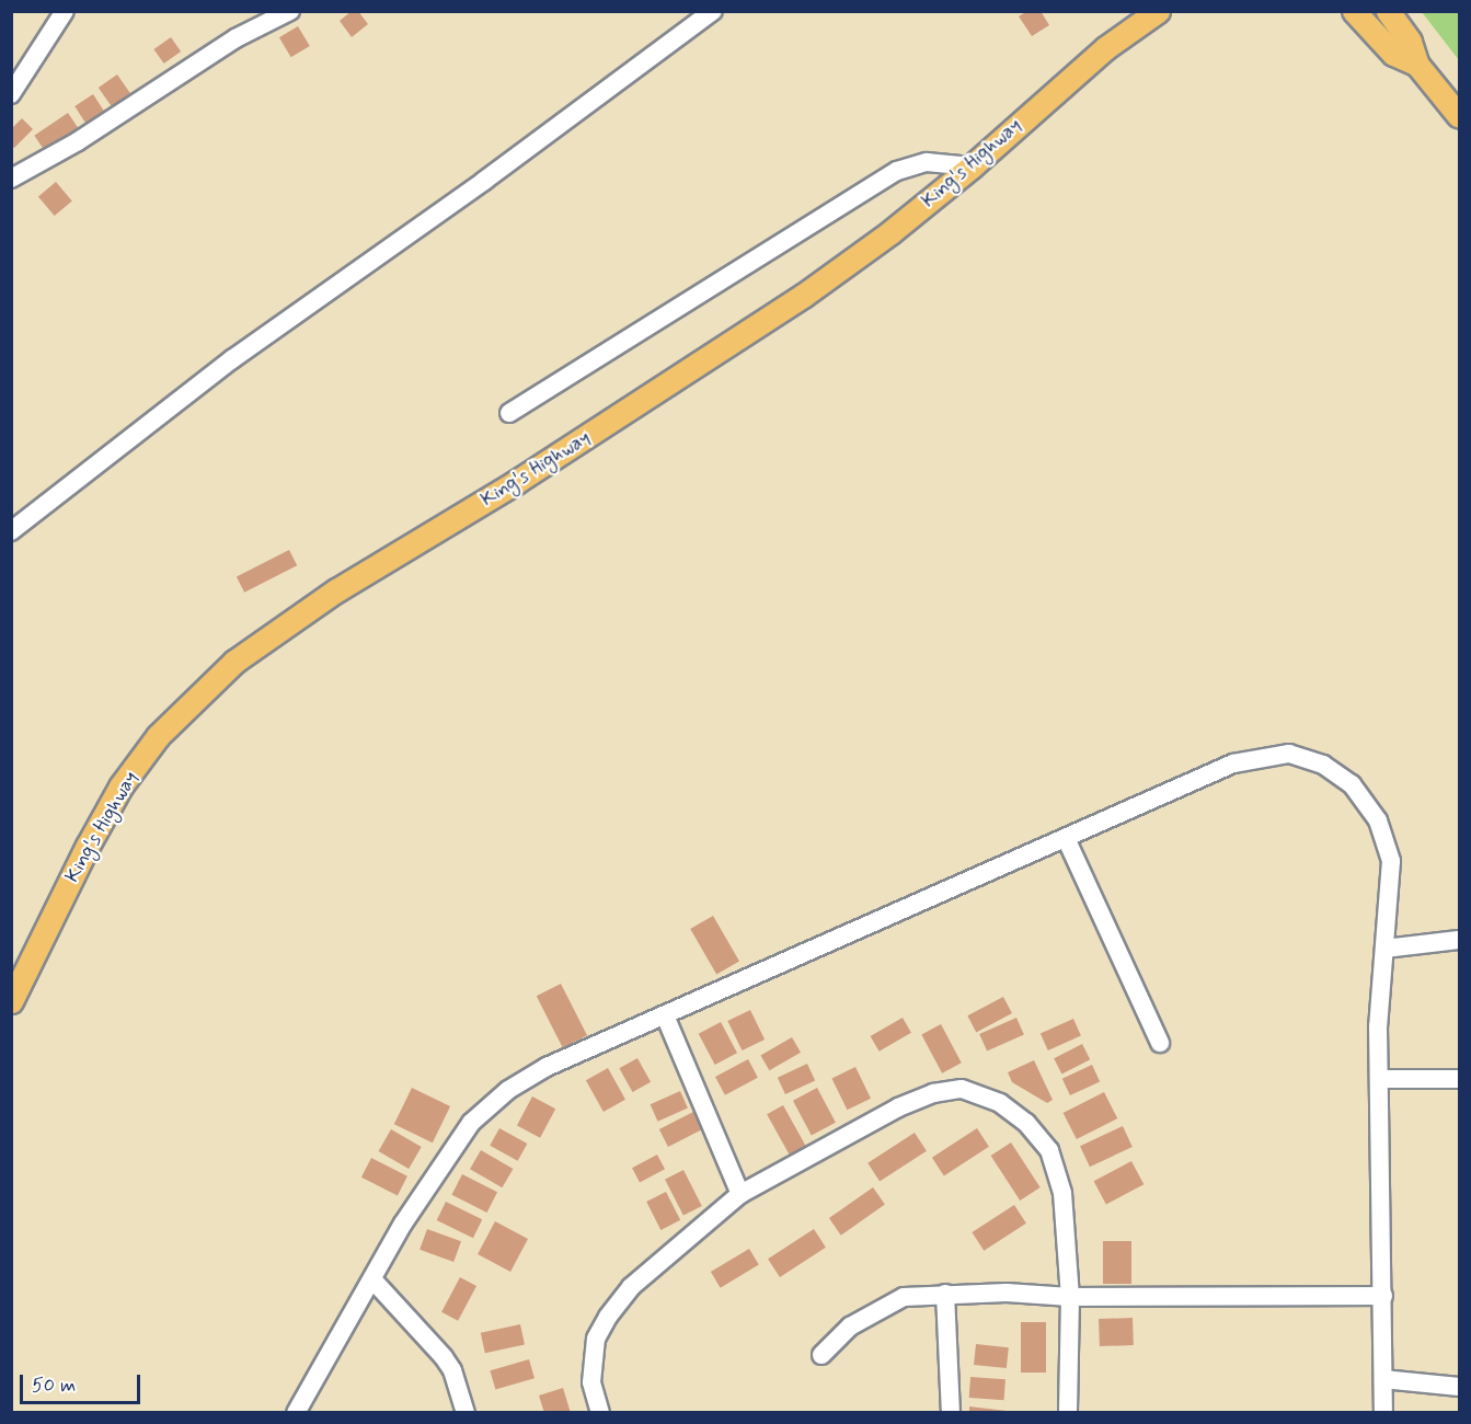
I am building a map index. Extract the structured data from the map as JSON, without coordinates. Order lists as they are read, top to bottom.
{
  "streets": {
    "main road": ["King's Highway"]
  },
  "scale_bar": "50 m"
}
